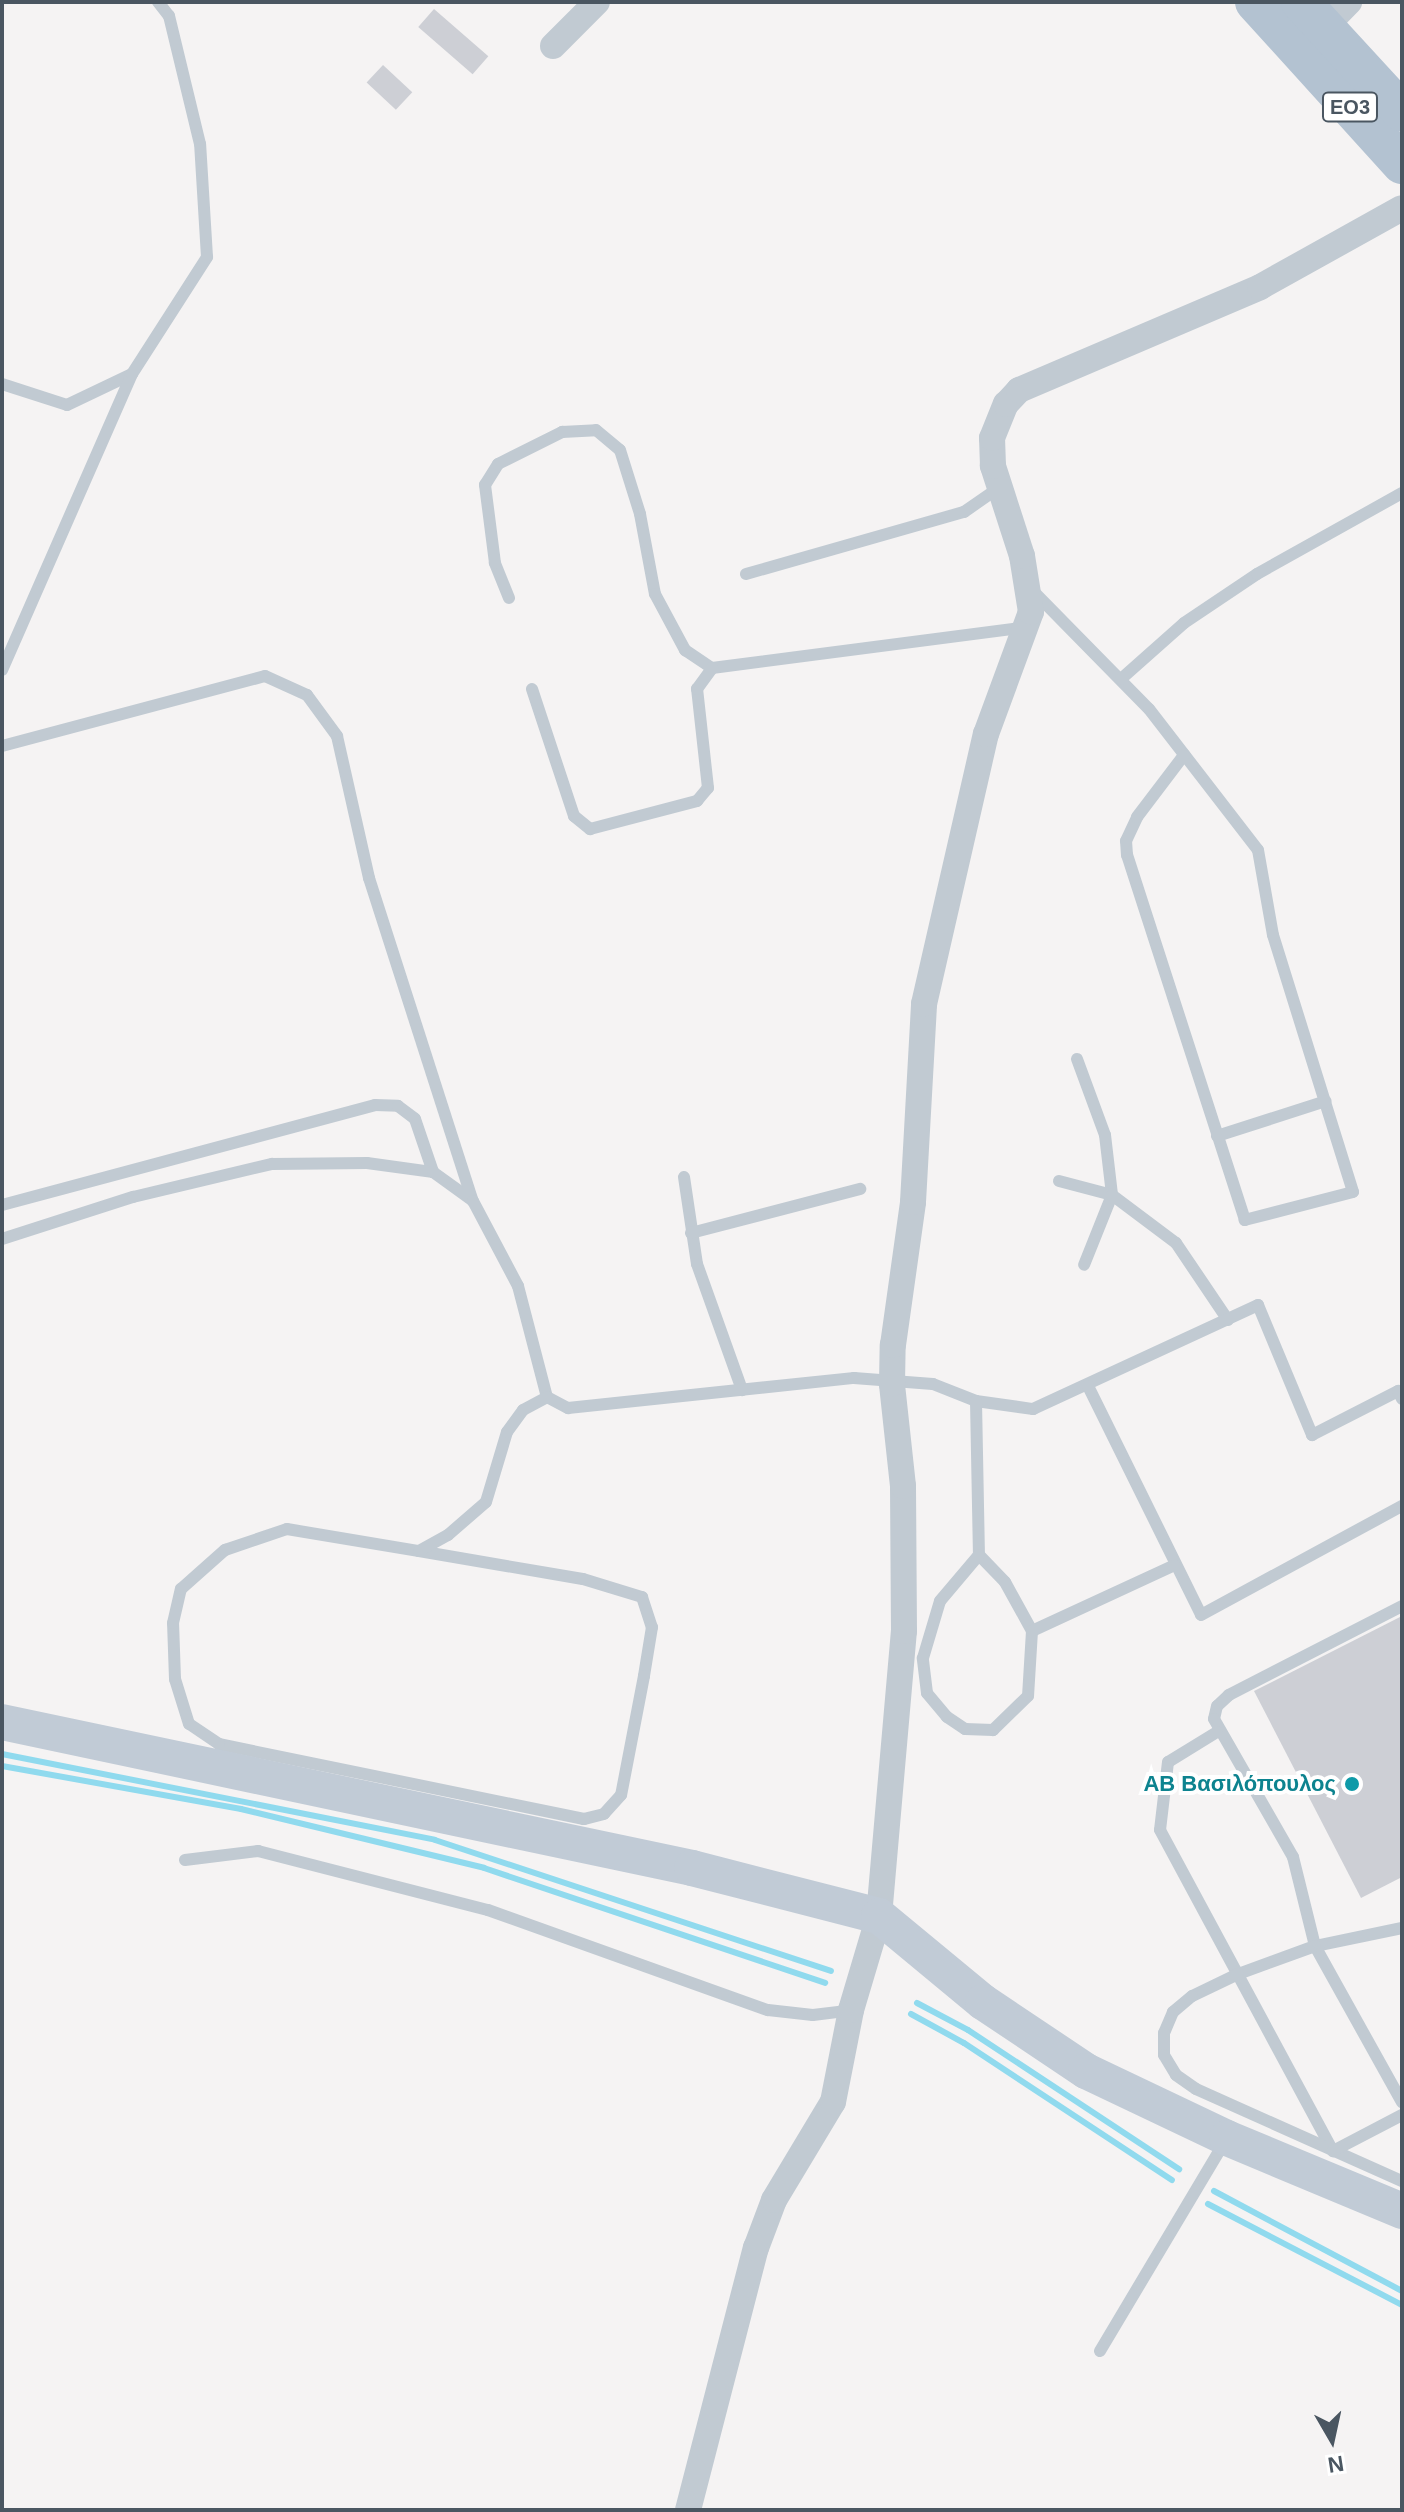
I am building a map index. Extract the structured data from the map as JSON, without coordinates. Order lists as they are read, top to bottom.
{
  "streets": {
    "main road": ["ΕΟ3"]
  },
  "places": ["ΑΒ Βασιλόπουλος"],
  "north": "bottom"
}
